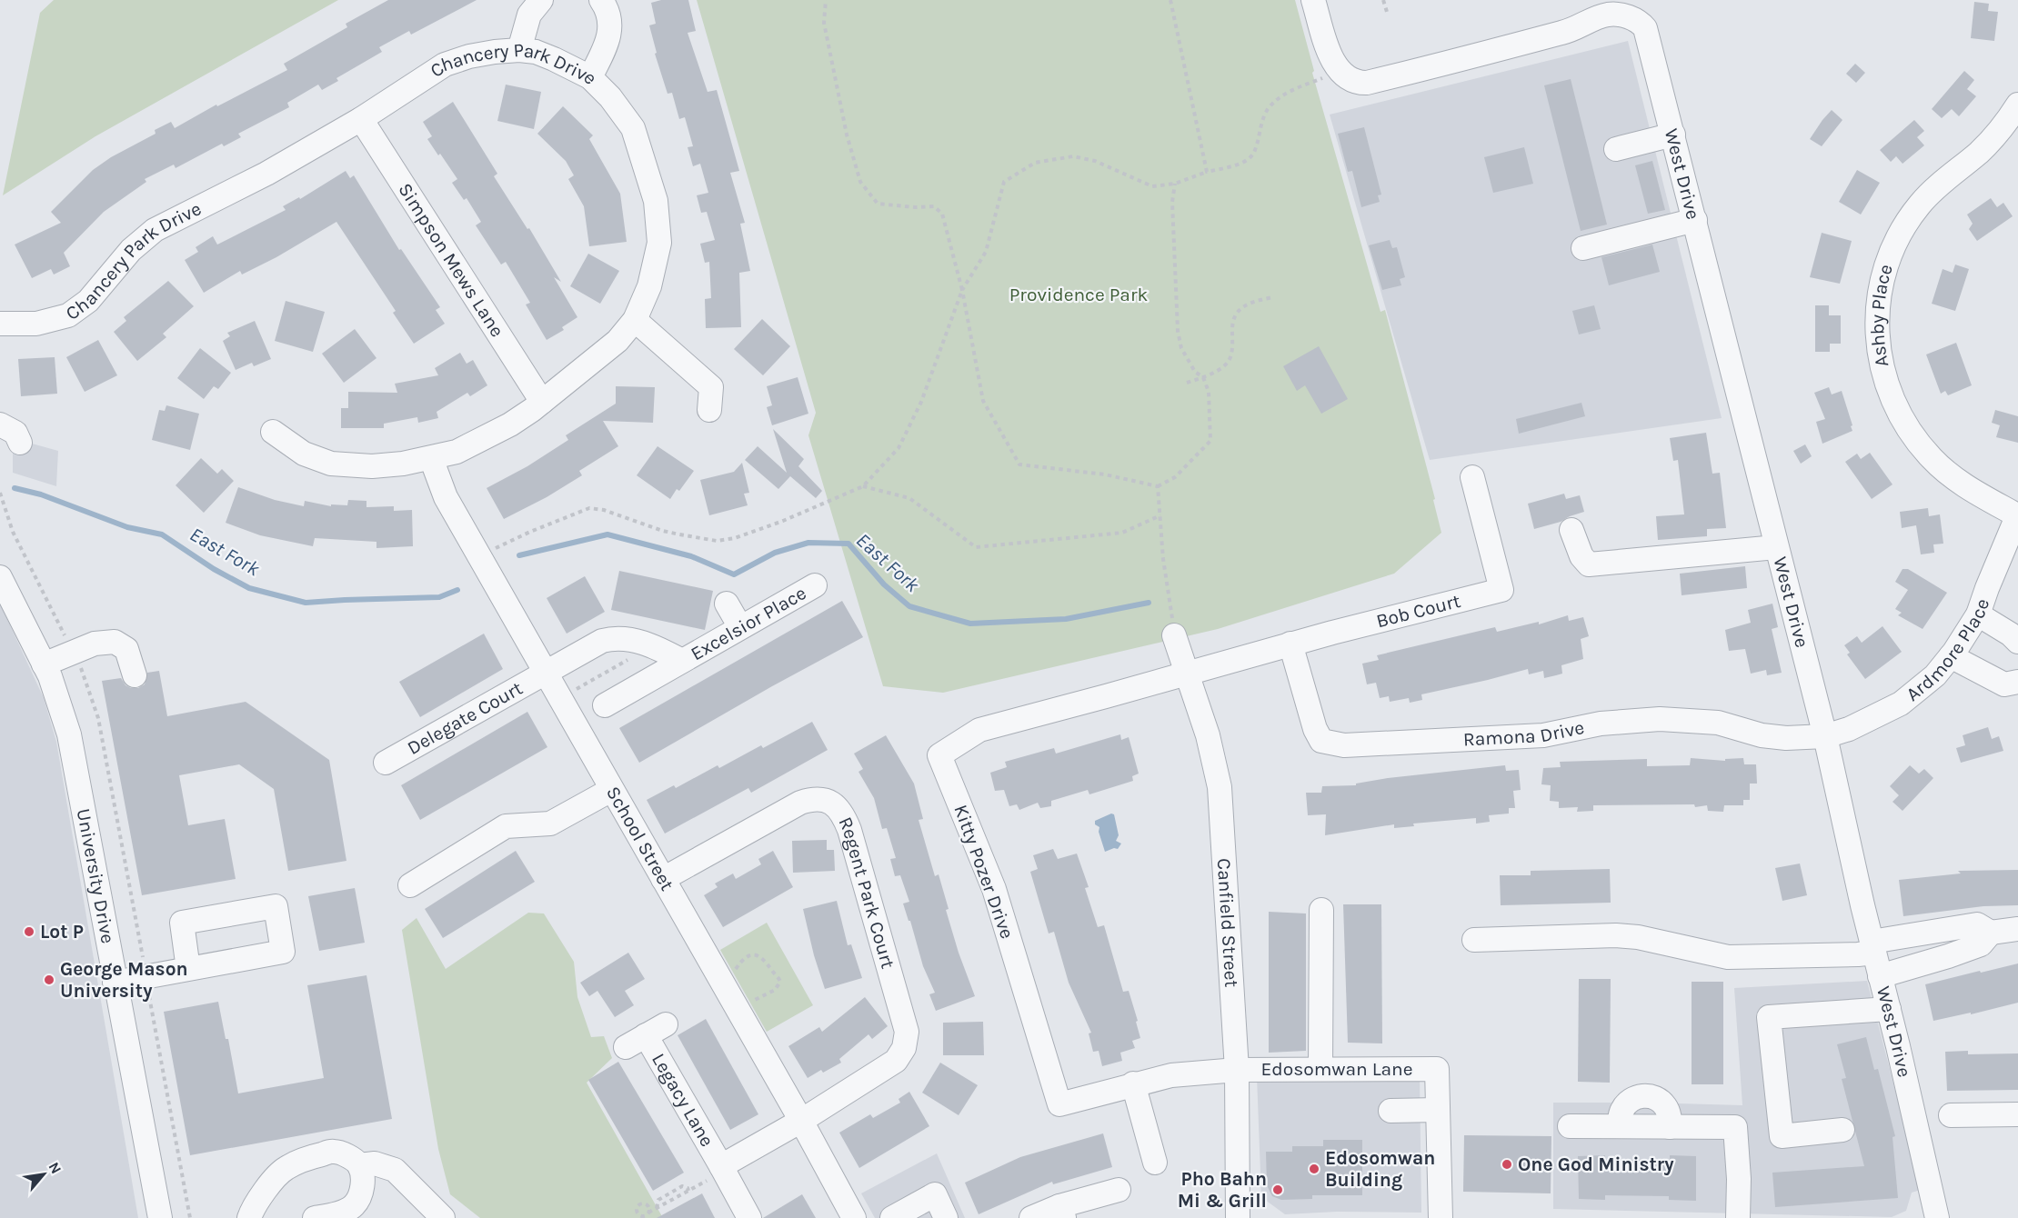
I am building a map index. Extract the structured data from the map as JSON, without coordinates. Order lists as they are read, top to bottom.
{
  "streets": {
    "street": [
      "Chancery Park Drive",
      "West Drive",
      "Simpson Mews Lane",
      "Ashby Place",
      "Bob Court",
      "Excelsior Place",
      "Ardmore Place",
      "Delegate Court",
      "Ramona Drive",
      "School Street",
      "Kitty Pozer Drive",
      "University Drive",
      "Regent Park Court",
      "Canfield Street",
      "Edosomwan Lane",
      "Legacy Lane"
    ]
  },
  "crossings": [
    ["Chancery Park Drive", "Simpson Mews Lane"],
    ["Chancery Park Drive", "School Street"],
    ["West Drive", "Ardmore Place"],
    ["West Drive", "Ramona Drive"],
    ["Ashby Place", "Ardmore Place"],
    ["Bob Court", "Ramona Drive"],
    ["Bob Court", "Kitty Pozer Drive"],
    ["Excelsior Place", "Delegate Court"],
    ["Excelsior Place", "School Street"],
    ["Ardmore Place", "Ramona Drive"],
    ["Delegate Court", "School Street"],
    ["School Street", "Regent Park Court"],
    ["School Street", "Legacy Lane"],
    ["Kitty Pozer Drive", "Canfield Street"],
    ["Kitty Pozer Drive", "Edosomwan Lane"],
    ["Regent Park Court", "Legacy Lane"],
    ["Canfield Street", "Edosomwan Lane"]
  ],
  "water": ["East Fork"],
  "parks": ["Providence Park"],
  "places": [
    "Lot P",
    "George Mason University",
    "One God Ministry",
    "Edosomwan Building",
    "Pho Bahn Mi & Grill"
  ],
  "north": "top right"
}
